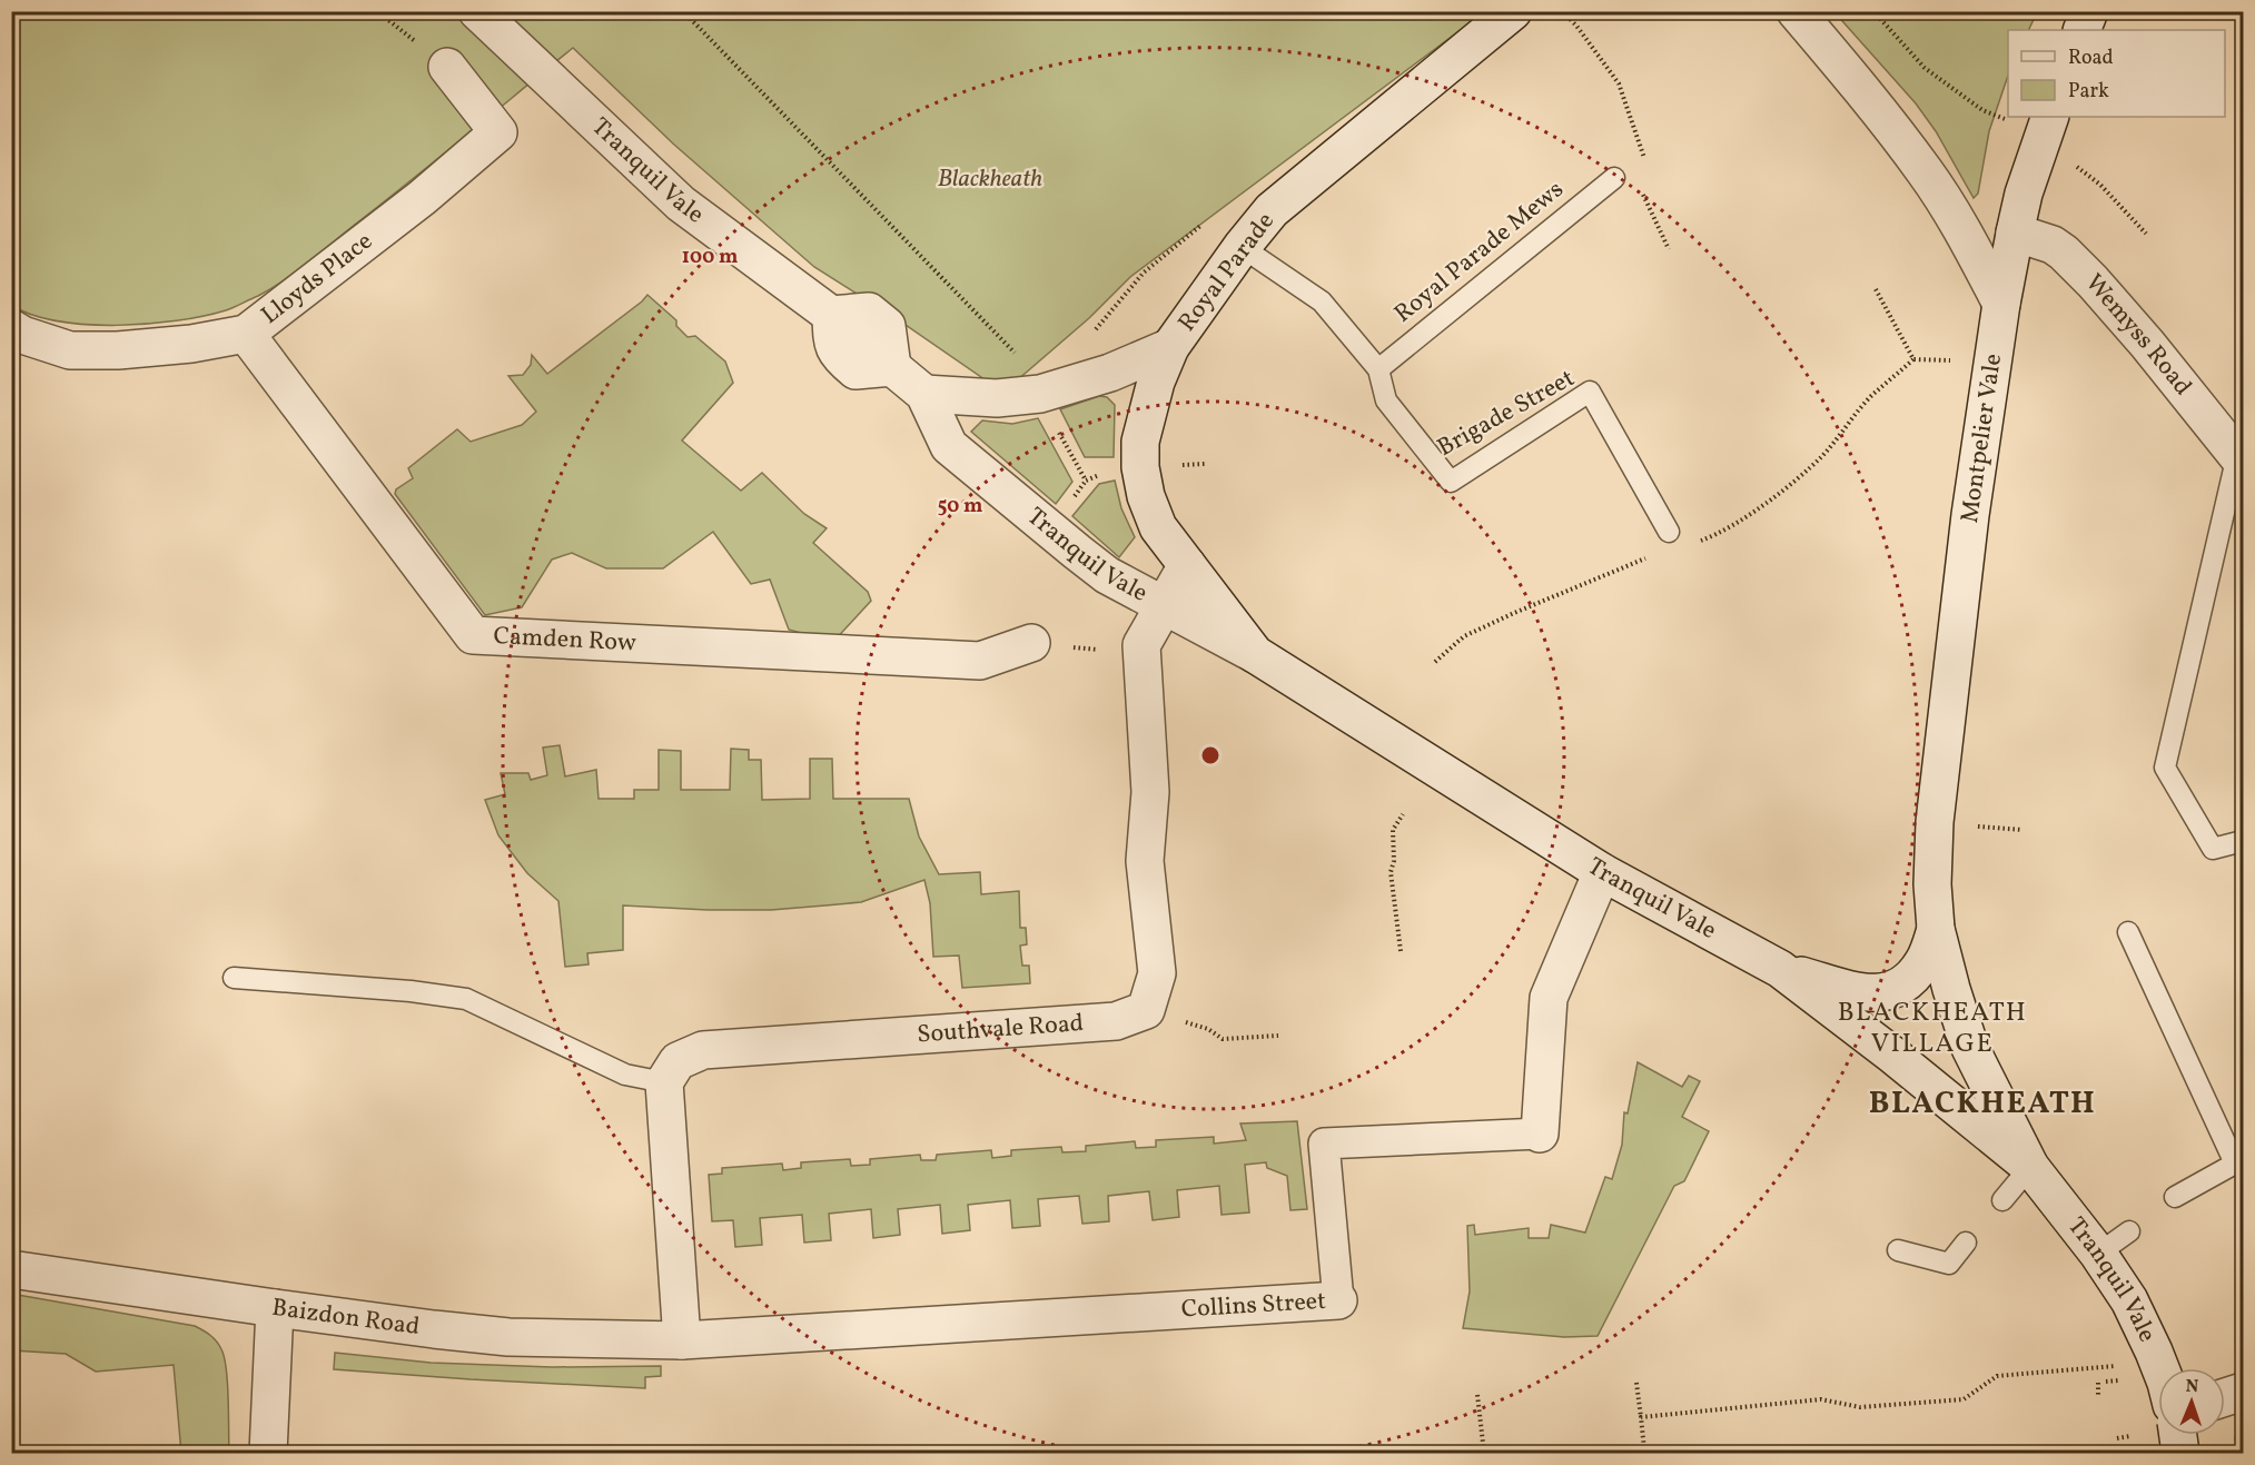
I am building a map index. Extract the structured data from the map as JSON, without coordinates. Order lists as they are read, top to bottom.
{
  "streets": {
    "street": [
      "Tranquil Vale",
      "Royal Parade",
      "Lloyds Place",
      "Wemyss Road",
      "Montpelier Vale",
      "Camden Row",
      "Southvale Road",
      "Collins Street",
      "Baizdon Road"
    ],
    "lane": ["Royal Parade Mews", "Brigade Street"]
  },
  "crossings": [
    ["Tranquil Vale", "Royal Parade"],
    ["Tranquil Vale", "Montpelier Vale"],
    ["Tranquil Vale", "Collins Street"],
    ["Royal Parade Mews", "Brigade Street"],
    ["Royal Parade", "Brigade Street"],
    ["Lloyds Place", "Camden Row"],
    ["Wemyss Road", "Montpelier Vale"],
    ["Collins Street", "Baizdon Road"]
  ],
  "districts": ["BLACKHEATH VILLAGE", "BLACKHEATH"],
  "parks": ["Blackheath"],
  "legend": ["Road", "Park"],
  "north": "top",
  "rings": ["100 m", "50 m"]
}
